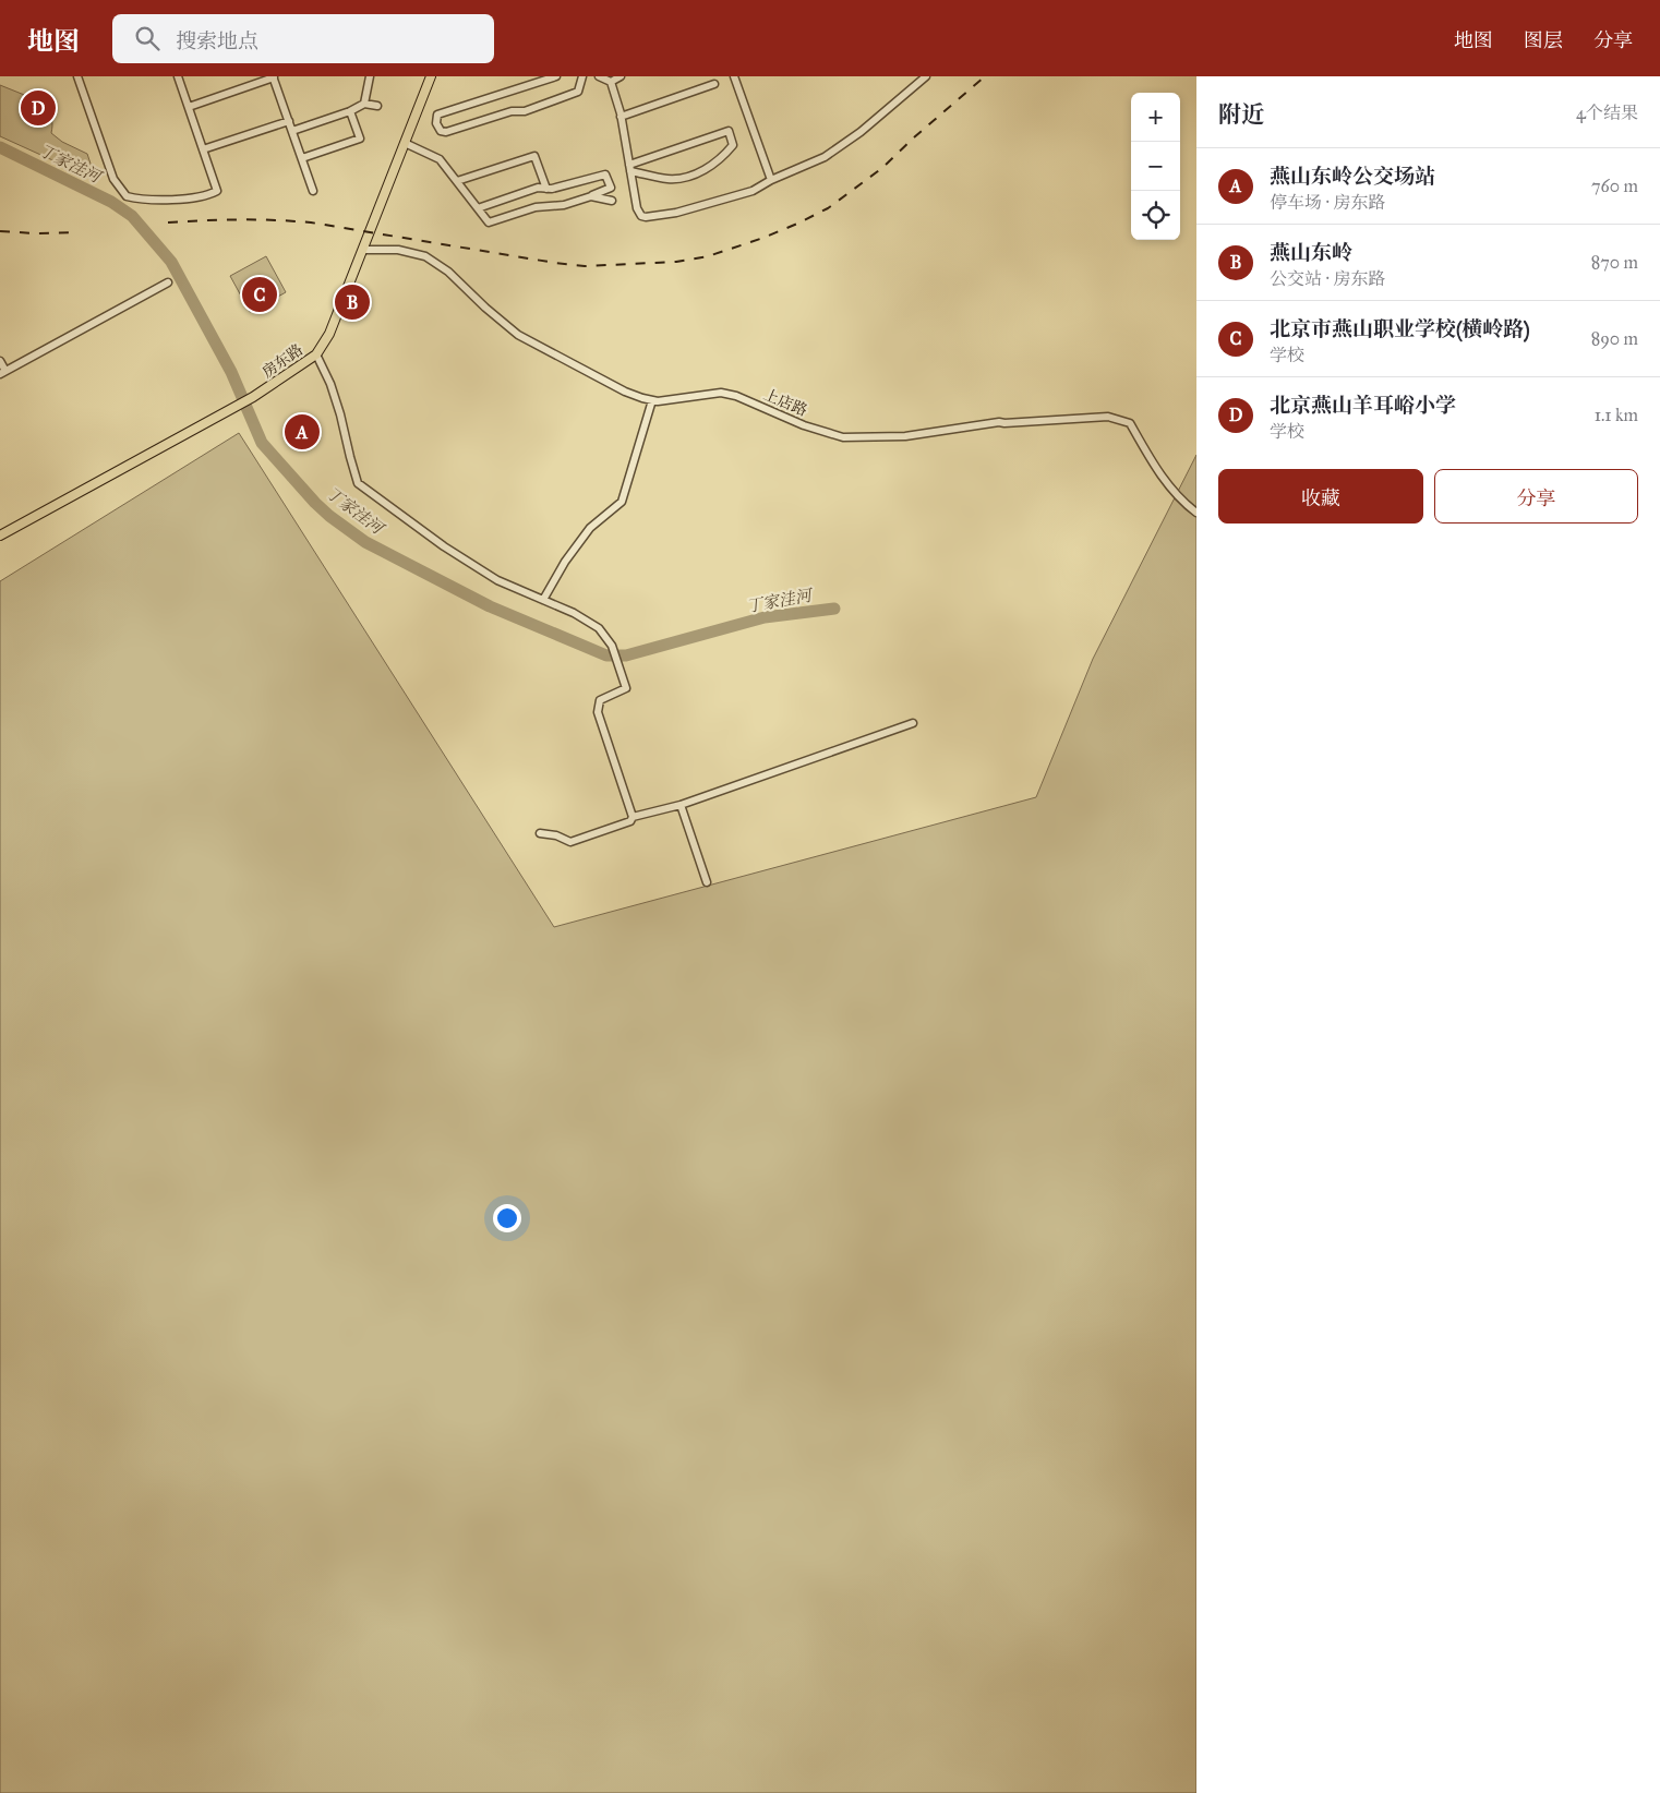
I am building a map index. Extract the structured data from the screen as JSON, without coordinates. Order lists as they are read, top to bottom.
{
  "streets": {
    "main road": ["房东路"],
    "street": ["上店路"]
  },
  "crossings": [
    ["房东路", "上店路"]
  ],
  "water": ["丁家洼河"],
  "page": {
    "header": "地图",
    "search": "搜索地点",
    "nav": ["地图", "图层", "分享"],
    "heading": ["附近", "4个结果"],
    "pins": [
      "D",
      "C",
      "B",
      "A"
    ],
    "map_buttons": ["+", "−"],
    "list": [
      {
        "mark": "A",
        "name": "燕山东岭公交场站",
        "note": "停车场 · 房东路",
        "value": "760 m"
      },
      {
        "mark": "B",
        "name": "燕山东岭",
        "note": "公交站 · 房东路",
        "value": "870 m"
      },
      {
        "mark": "C",
        "name": "北京市燕山职业学校(横岭路)",
        "note": "学校",
        "value": "890 m"
      },
      {
        "mark": "D",
        "name": "北京燕山羊耳峪小学",
        "note": "学校",
        "value": "1.1 km"
      }
    ],
    "buttons": ["收藏", "分享"]
  }
}
